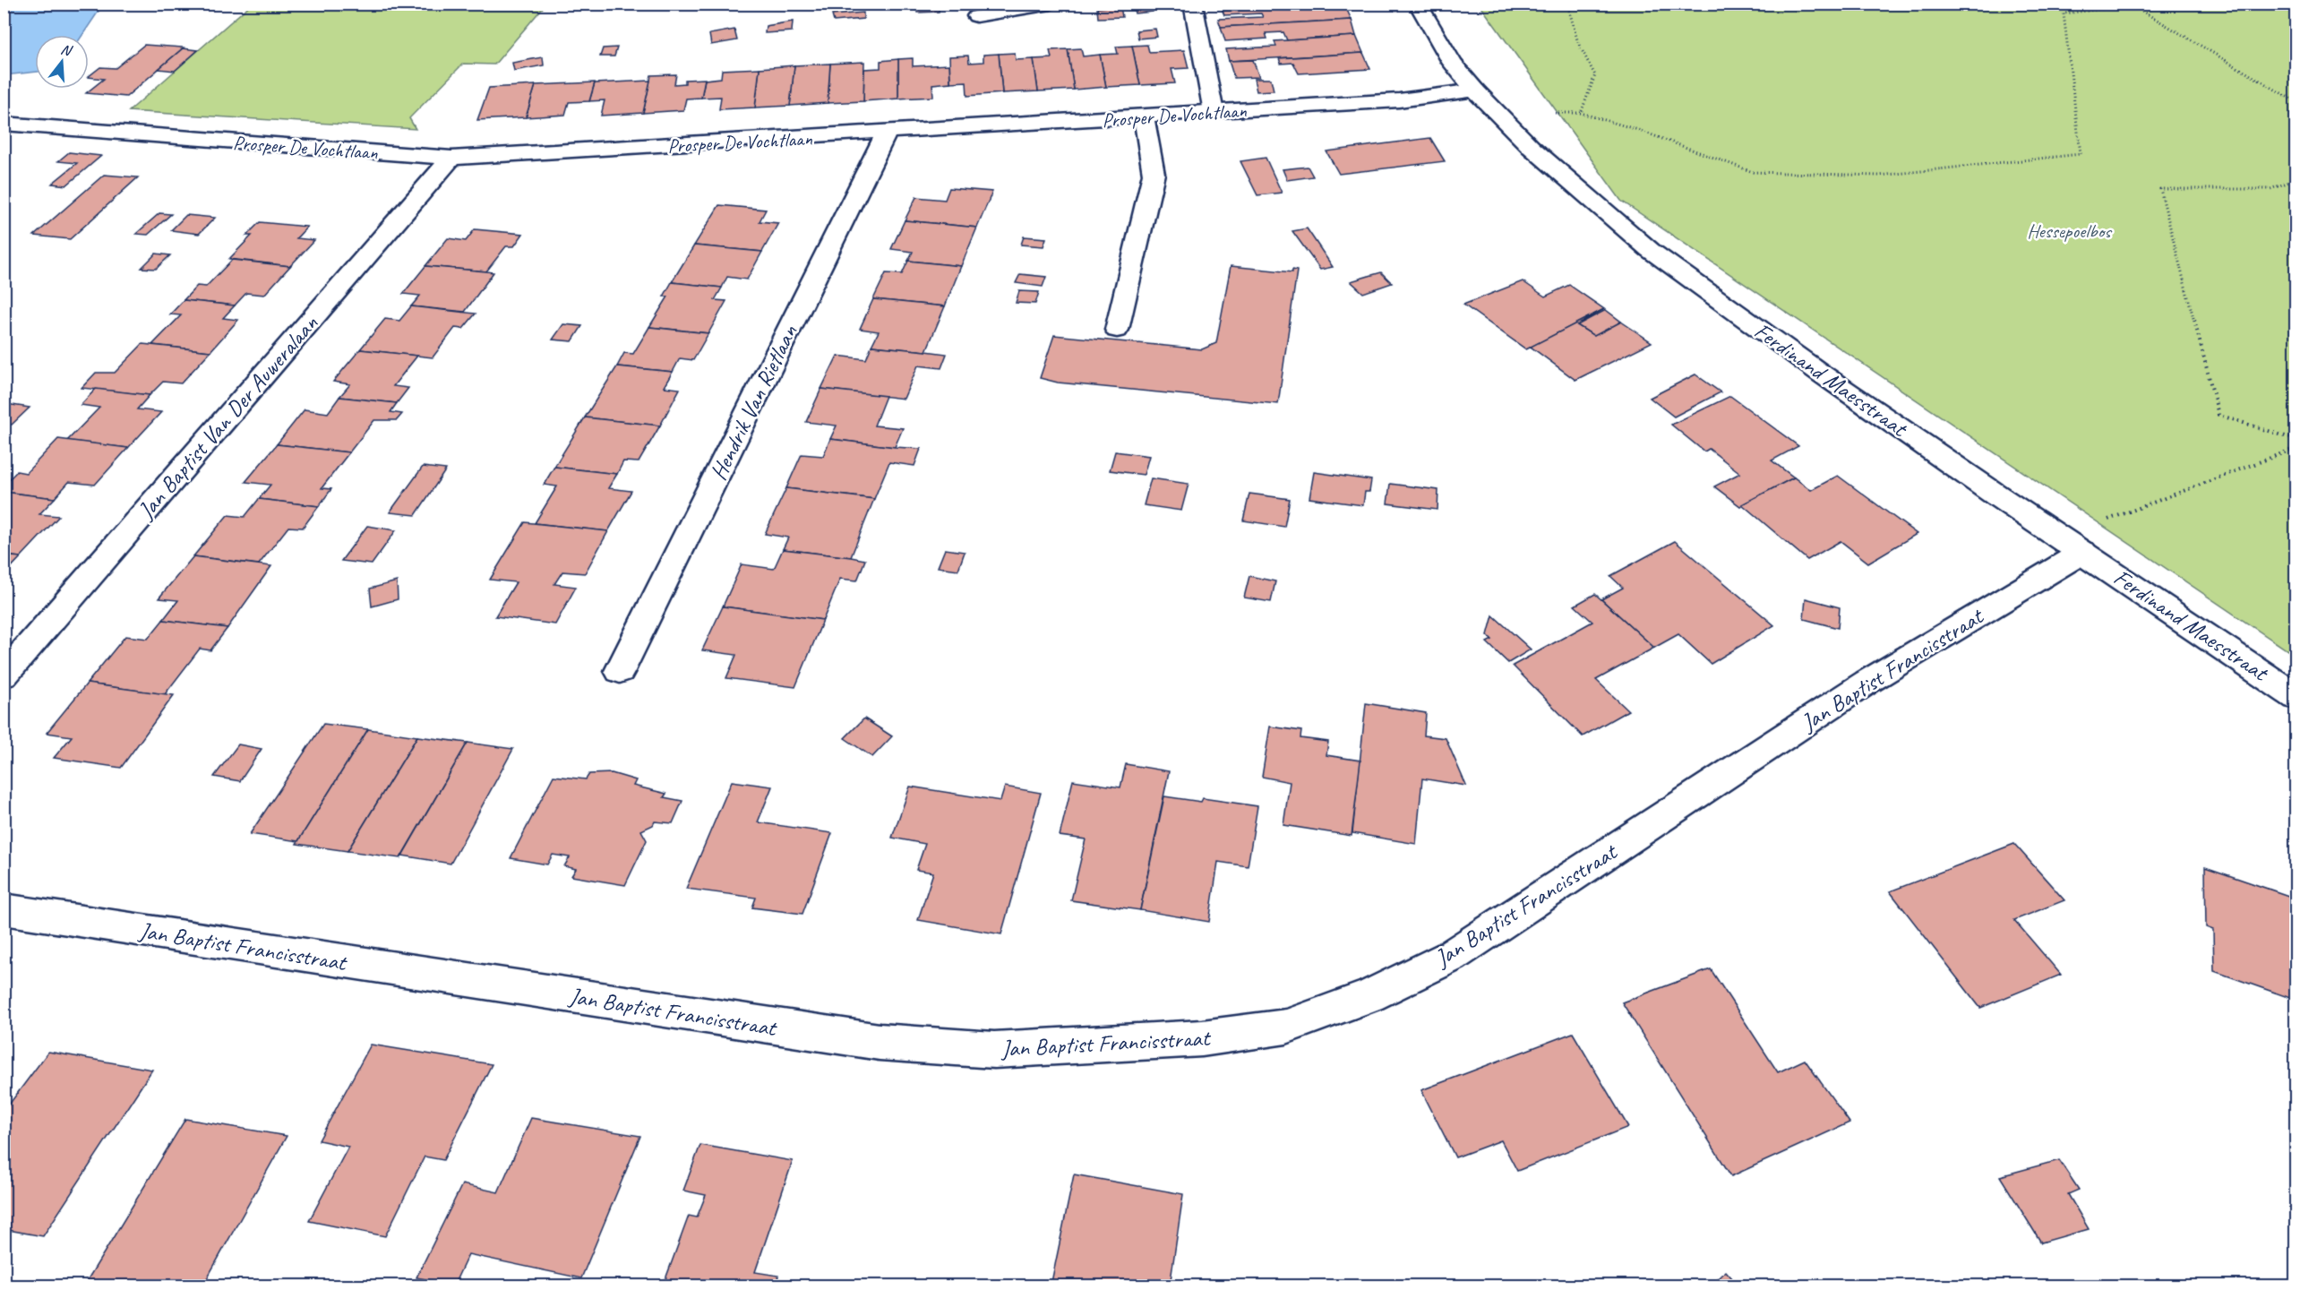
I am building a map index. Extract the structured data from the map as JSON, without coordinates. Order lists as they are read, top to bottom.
{
  "streets": {
    "street": [
      "Prosper De Vochtlaan",
      "Ferdinand Maesstraat",
      "Hendrik Van Rietlaan",
      "Jan Baptist Van Der Auweralaan",
      "Jan Baptist Francisstraat"
    ]
  },
  "crossings": [
    ["Prosper De Vochtlaan", "Ferdinand Maesstraat"],
    ["Prosper De Vochtlaan", "Hendrik Van Rietlaan"],
    ["Prosper De Vochtlaan", "Jan Baptist Van Der Auweralaan"],
    ["Ferdinand Maesstraat", "Jan Baptist Francisstraat"]
  ],
  "parks": ["Hessepoelbos"],
  "north": "top"
}
